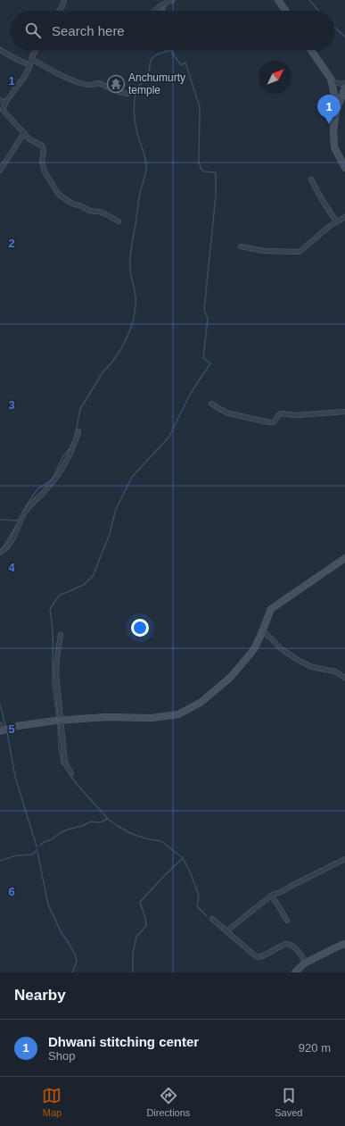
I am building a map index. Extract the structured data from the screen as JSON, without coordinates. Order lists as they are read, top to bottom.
{
  "places": {
    "temple": ["Anchumurty temple"]
  },
  "north": "top right",
  "page": {
    "search": "Search here",
    "pins": "1",
    "heading": "Nearby",
    "list": [
      {
        "mark": "1",
        "name": "Dhwani stitching center",
        "note": "Shop",
        "value": "920 m"
      }
    ],
    "nav": ["Map", "Directions", "Saved"]
  },
  "grid": {
    "rows": [
      "1",
      "2",
      "3",
      "4",
      "5",
      "6"
    ]
  }
}
